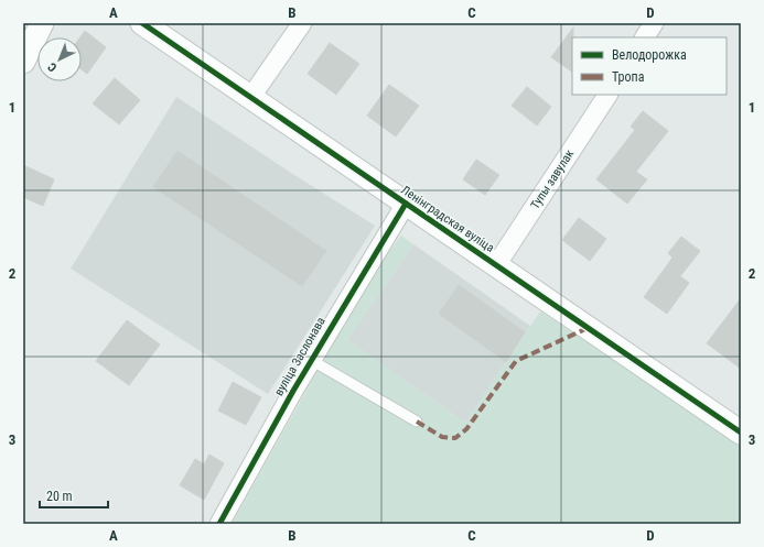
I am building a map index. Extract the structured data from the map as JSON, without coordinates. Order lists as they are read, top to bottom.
{
  "streets": {
    "street": ["Тупы завулак", "Ленінградская вуліца", "вуліца Заслонава"]
  },
  "crossings": [
    ["Тупы завулак", "Ленінградская вуліца"],
    ["Ленінградская вуліца", "вуліца Заслонава"]
  ],
  "legend": ["Велодорожка", "Тропа"],
  "scale_bar": "20 m",
  "north": "bottom left",
  "grid": {
    "columns": [
      "A",
      "B",
      "C",
      "D"
    ],
    "rows": ["1", "2", "3"]
  }
}
